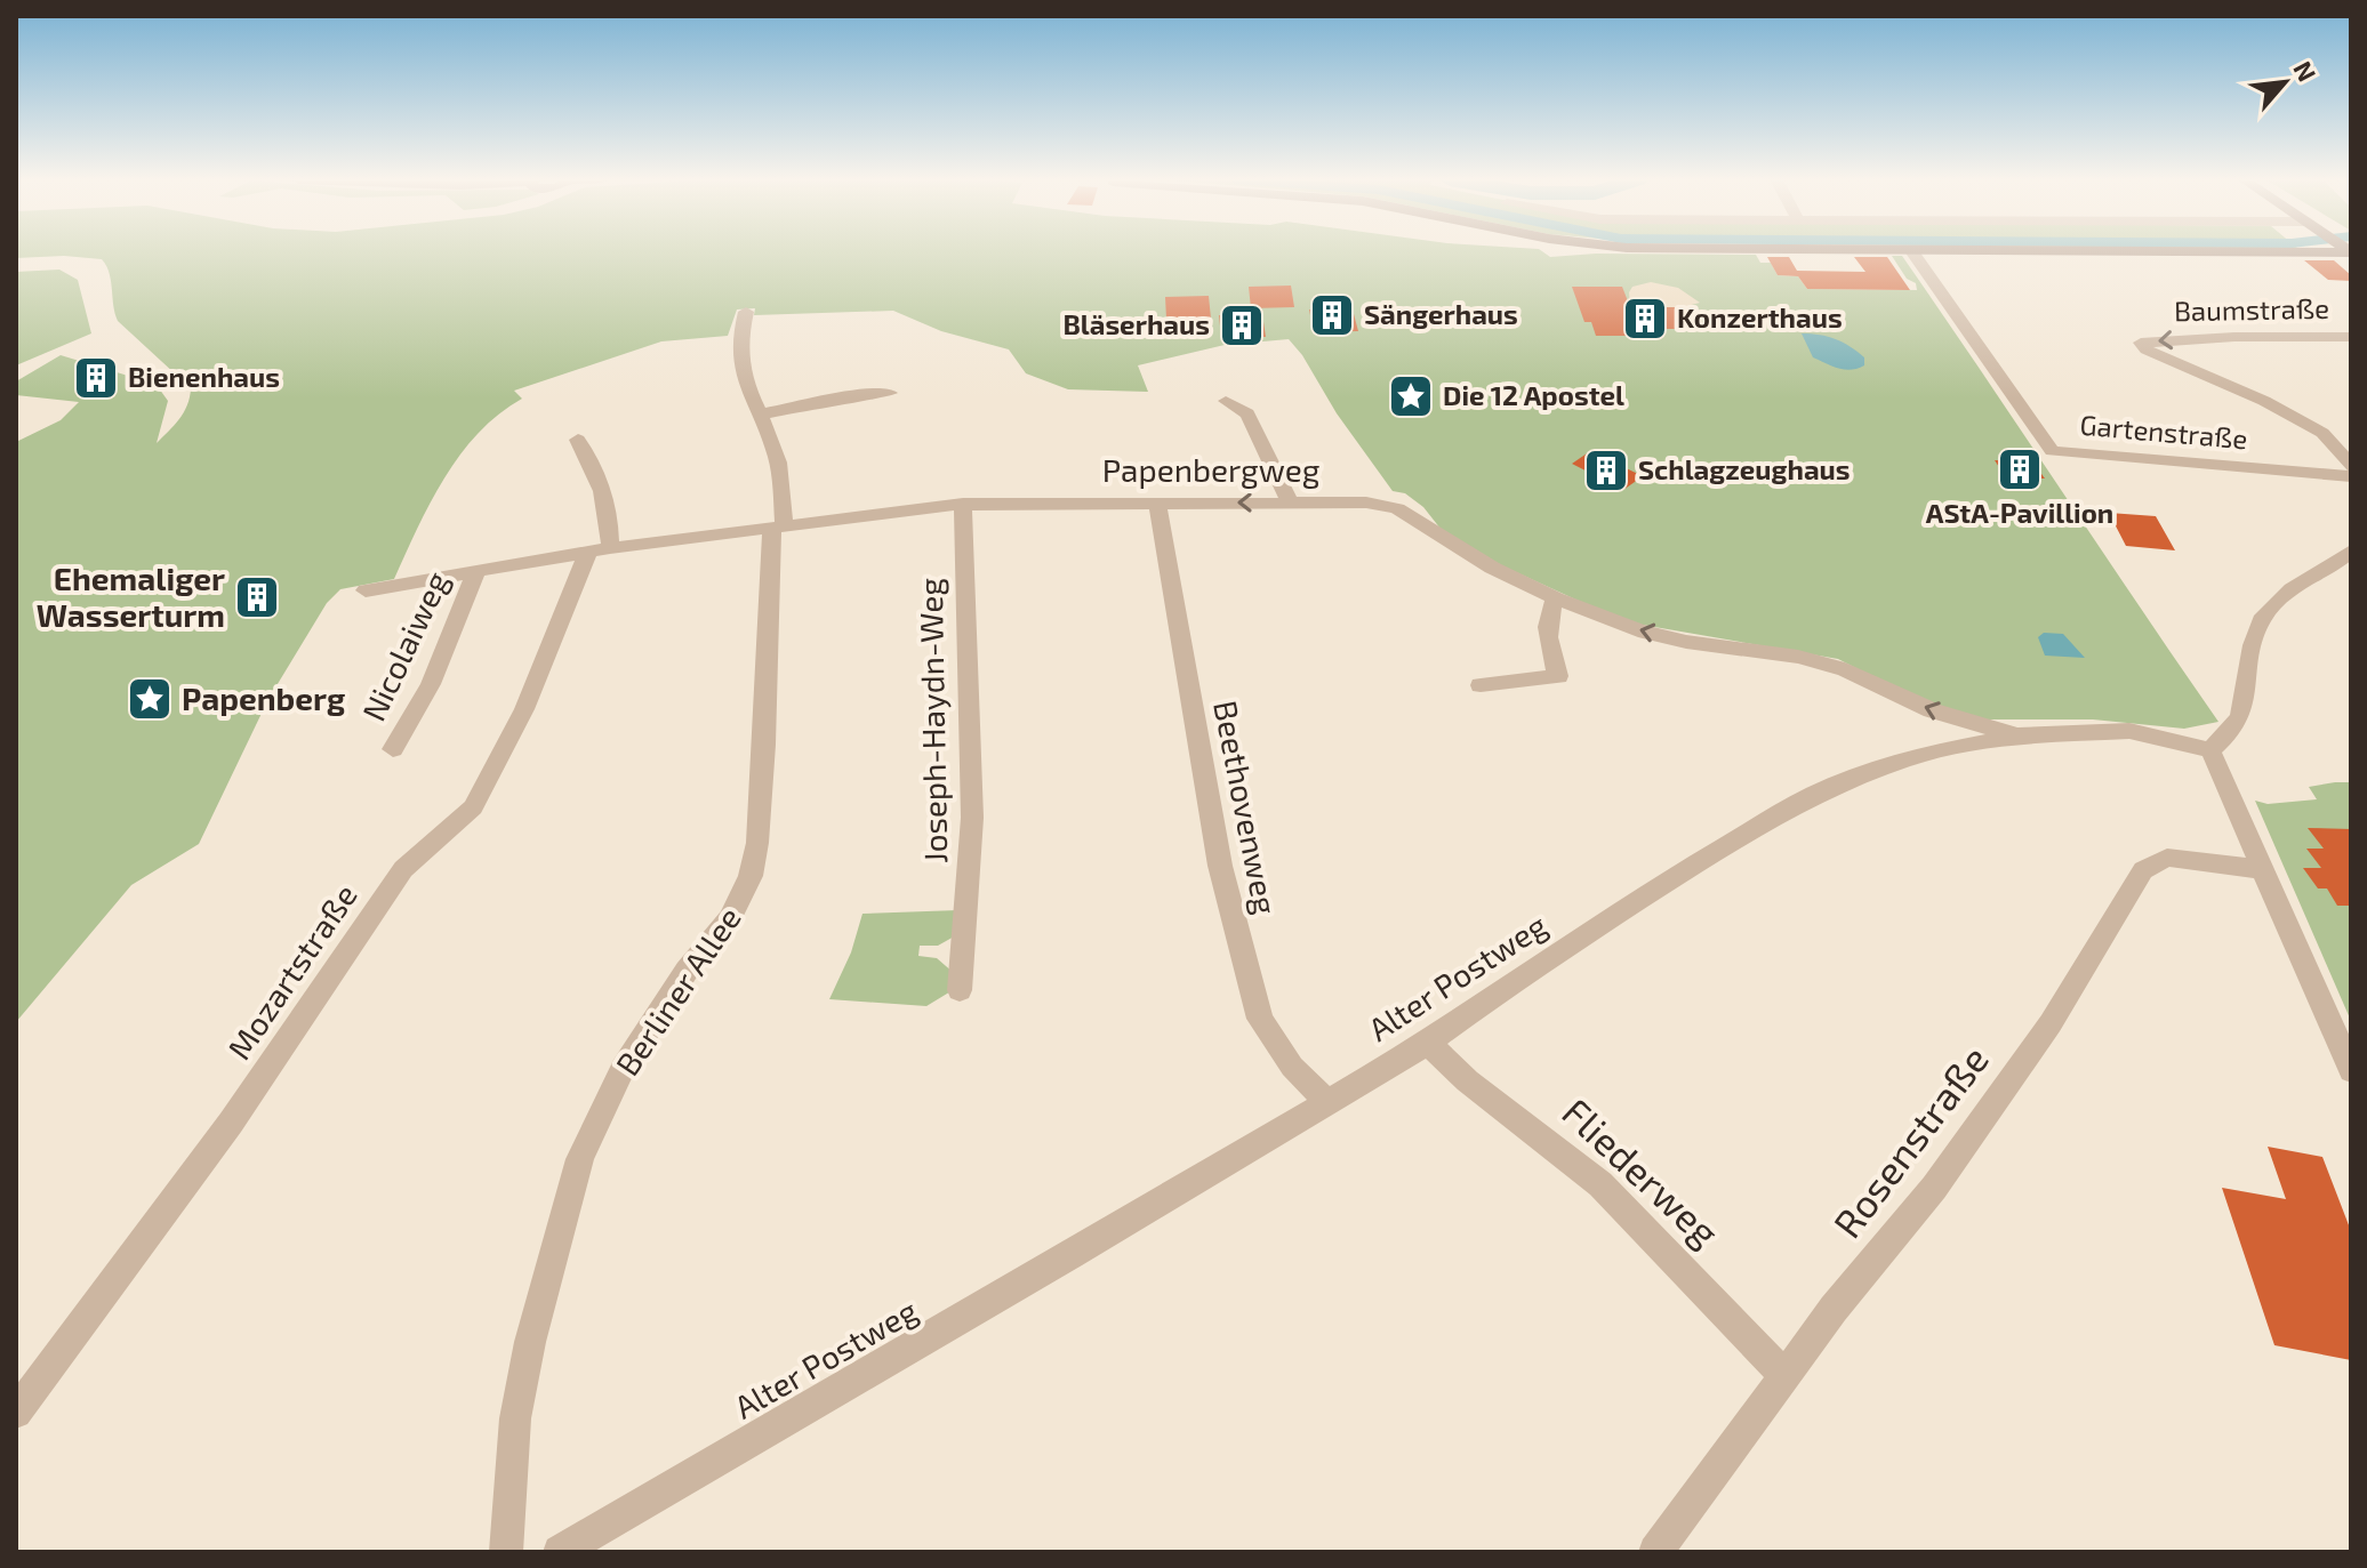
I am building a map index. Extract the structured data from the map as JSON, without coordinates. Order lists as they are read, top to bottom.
{
  "streets": {
    "street": [
      "Baumstraße",
      "Gartenstraße",
      "Papenbergweg",
      "Nicolaiweg",
      "Joseph-Haydn-Weg",
      "Beethovenweg",
      "Mozartstraße",
      "Alter Postweg",
      "Berliner Allee",
      "Rosenstraße",
      "Fliederweg"
    ]
  },
  "crossings": [
    ["Papenbergweg", "Nicolaiweg"],
    ["Papenbergweg", "Joseph-Haydn-Weg"],
    ["Papenbergweg", "Beethovenweg"],
    ["Papenbergweg", "Mozartstraße"],
    ["Papenbergweg", "Alter Postweg"],
    ["Papenbergweg", "Berliner Allee"],
    ["Beethovenweg", "Alter Postweg"],
    ["Alter Postweg", "Fliederweg"],
    ["Rosenstraße", "Fliederweg"]
  ],
  "one_way": ["Papenbergweg"],
  "places": {
    "building": [
      "Sängerhaus",
      "Konzerthaus",
      "Bläserhaus",
      "Bienenhaus",
      "AStA-Pavillion",
      "Schlagzeughaus",
      "Ehemaliger Wasserturm"
    ],
    "place": ["Die 12 Apostel", "Papenberg"]
  },
  "north": "top right"
}
